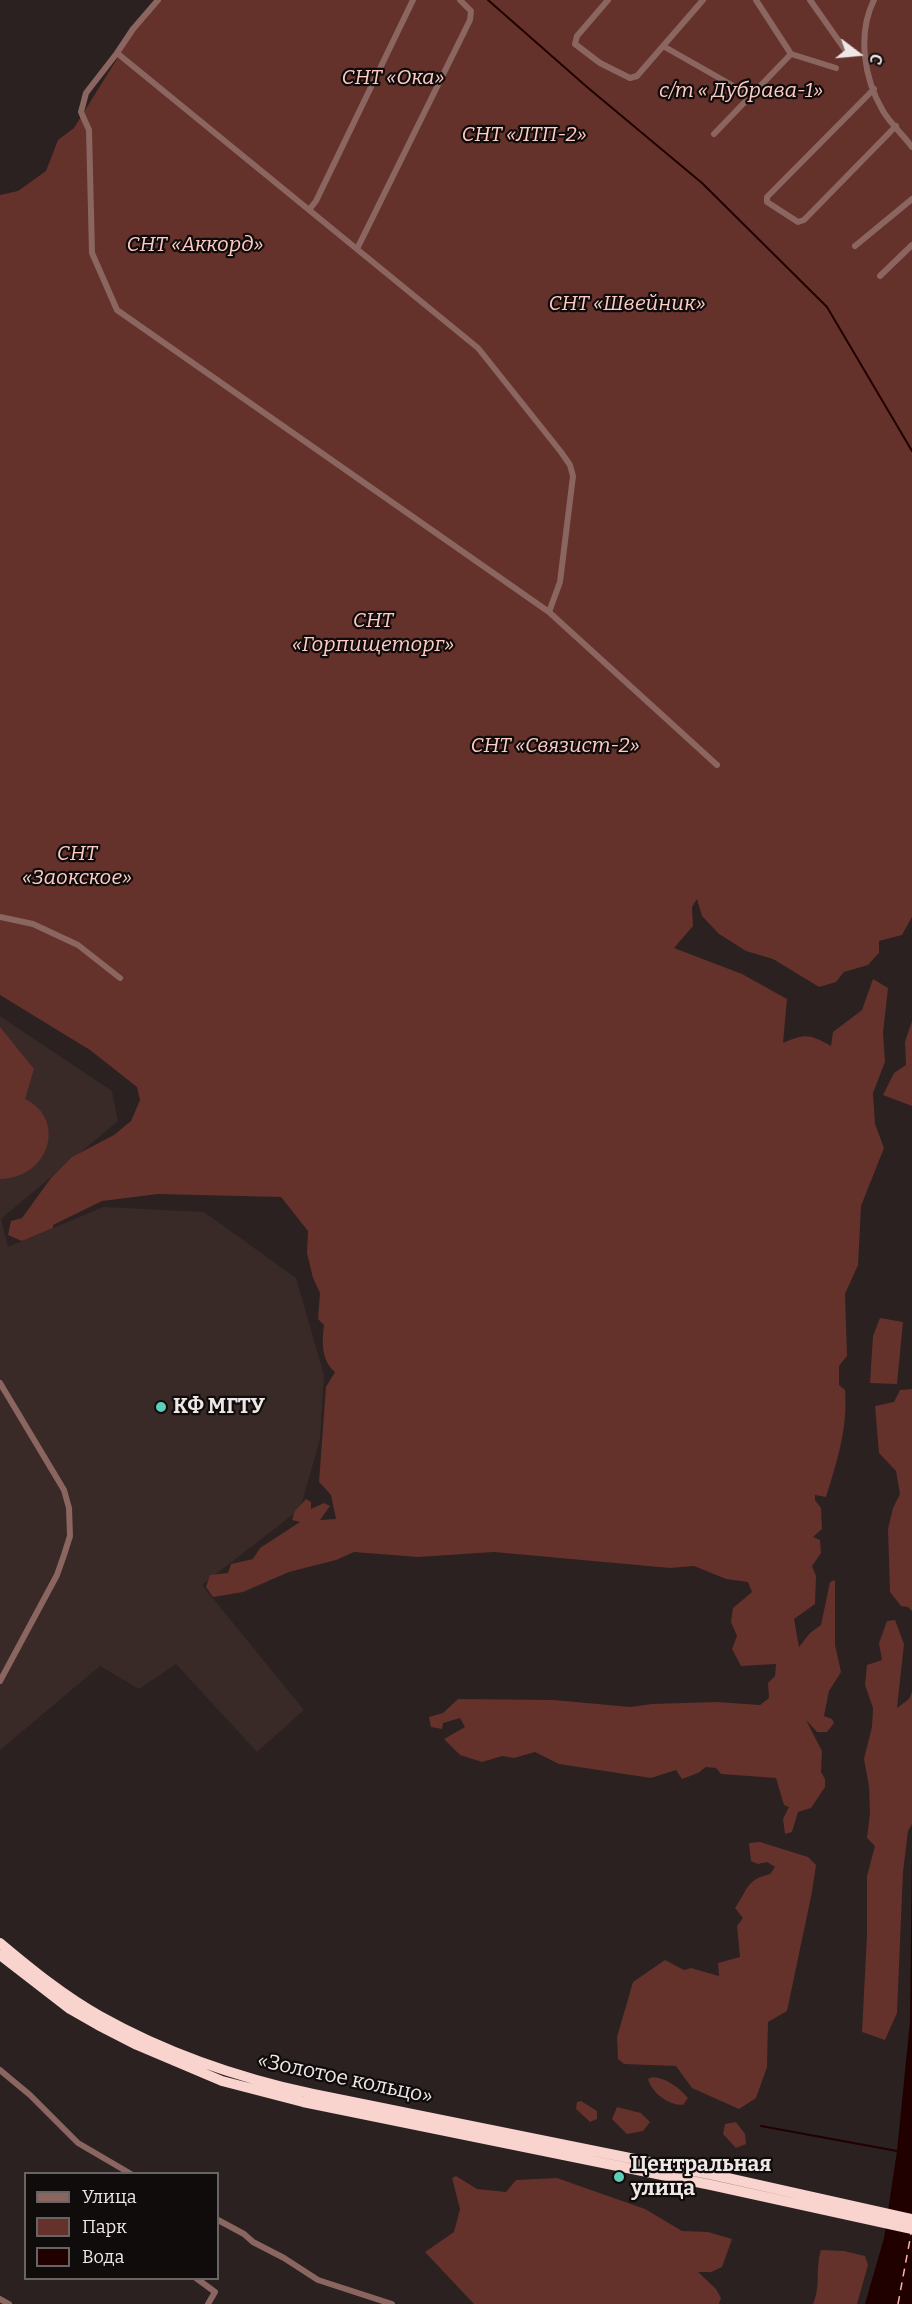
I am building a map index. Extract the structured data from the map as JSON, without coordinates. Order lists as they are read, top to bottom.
{
  "streets": {
    "highway": ["«Золотое кольцо»"]
  },
  "parks": [
    "СНТ «Ока»",
    "с/т « Дубрава-1»",
    "СНТ «ЛТП-2»",
    "СНТ «Аккорд»",
    "СНТ «Швейник»",
    "СНТ «Горпищеторг»",
    "СНТ «Связист-2»",
    "СНТ «Заокское»"
  ],
  "places": ["КФ МГТУ", "Центральная улица"],
  "legend": ["Улица", "Парк", "Вода"],
  "north": "right"
}
